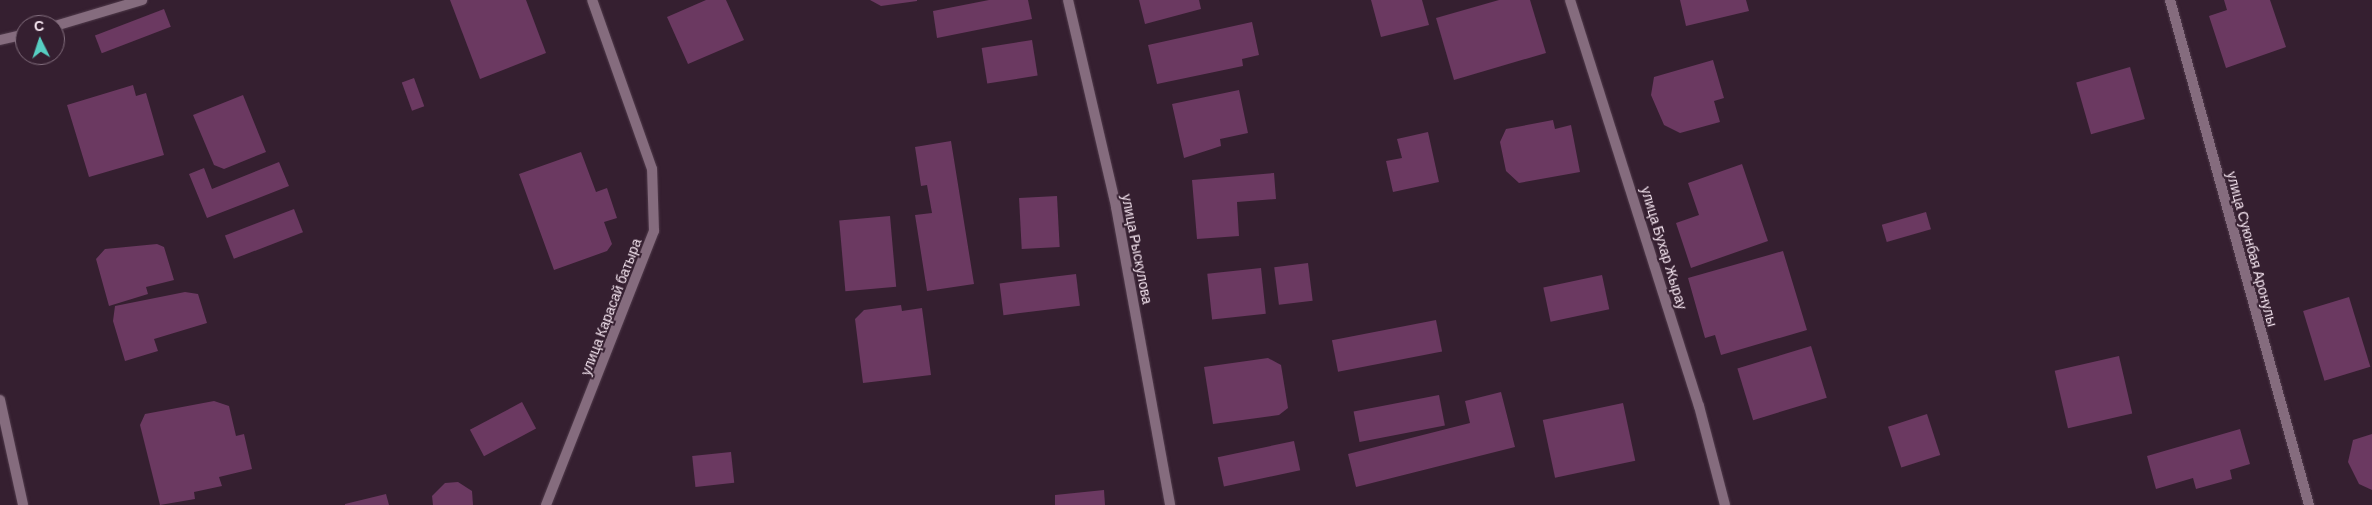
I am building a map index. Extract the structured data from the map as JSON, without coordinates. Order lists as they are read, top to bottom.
{
  "streets": {
    "street": [
      "улица Бухар Жырау",
      "улица Рыскулова",
      "улица Суюнбая Аронулы",
      "улица Карасай батыра"
    ]
  },
  "north": "top"
}
